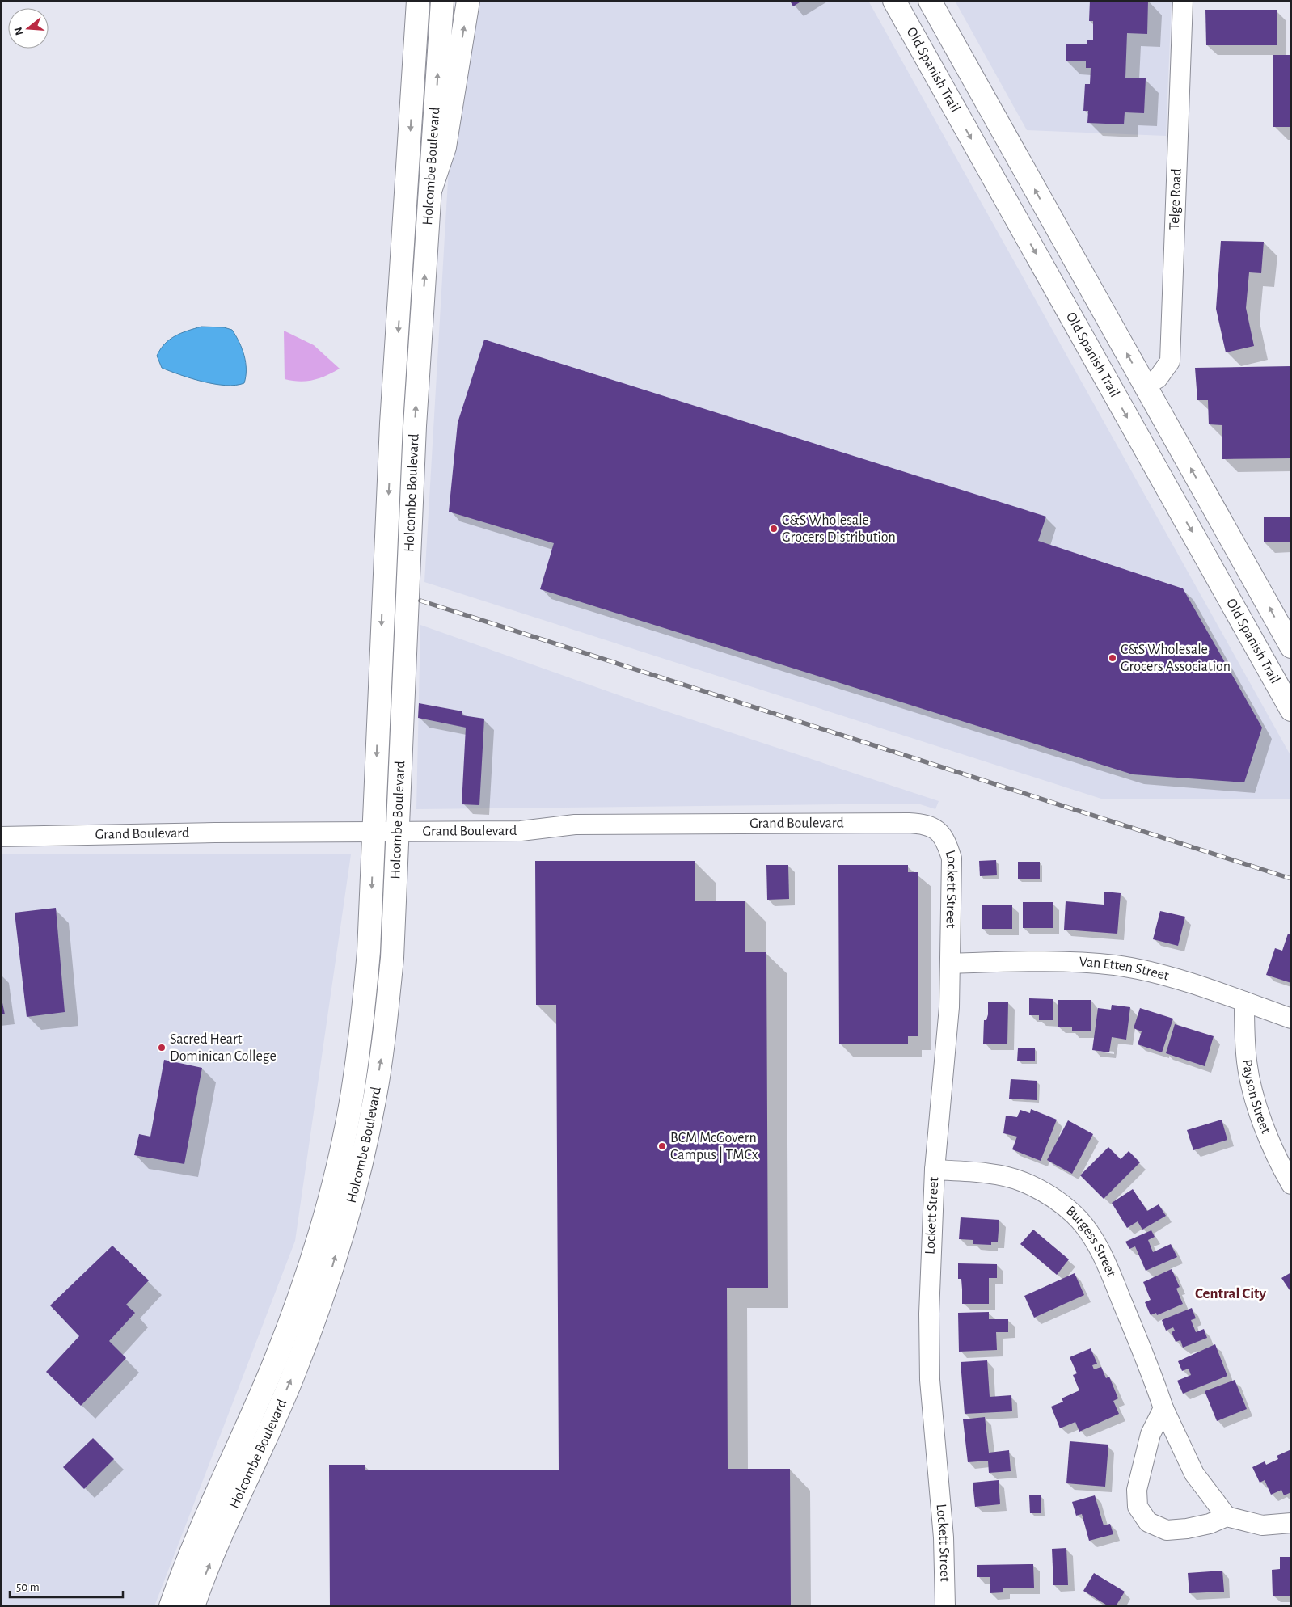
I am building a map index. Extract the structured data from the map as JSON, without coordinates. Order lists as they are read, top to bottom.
{
  "streets": {
    "main road": ["Old Spanish Trail", "Holcombe Boulevard"],
    "street": [
      "Telge Road",
      "Grand Boulevard",
      "Lockett Street",
      "Van Etten Street",
      "Payson Street",
      "Burgess Street"
    ]
  },
  "crossings": [
    ["Holcombe Boulevard", "Grand Boulevard"],
    ["Grand Boulevard", "Lockett Street"],
    ["Lockett Street", "Van Etten Street"],
    ["Lockett Street", "Burgess Street"],
    ["Van Etten Street", "Payson Street"]
  ],
  "districts": ["Central City"],
  "places": [
    "C&S Wholesale Grocers Distribution",
    "C&S Wholesale Grocers Association",
    "Sacred Heart Dominican College",
    "BCM McGovern Campus | TMCx"
  ],
  "scale_bar": "50 m",
  "north": "left"
}
